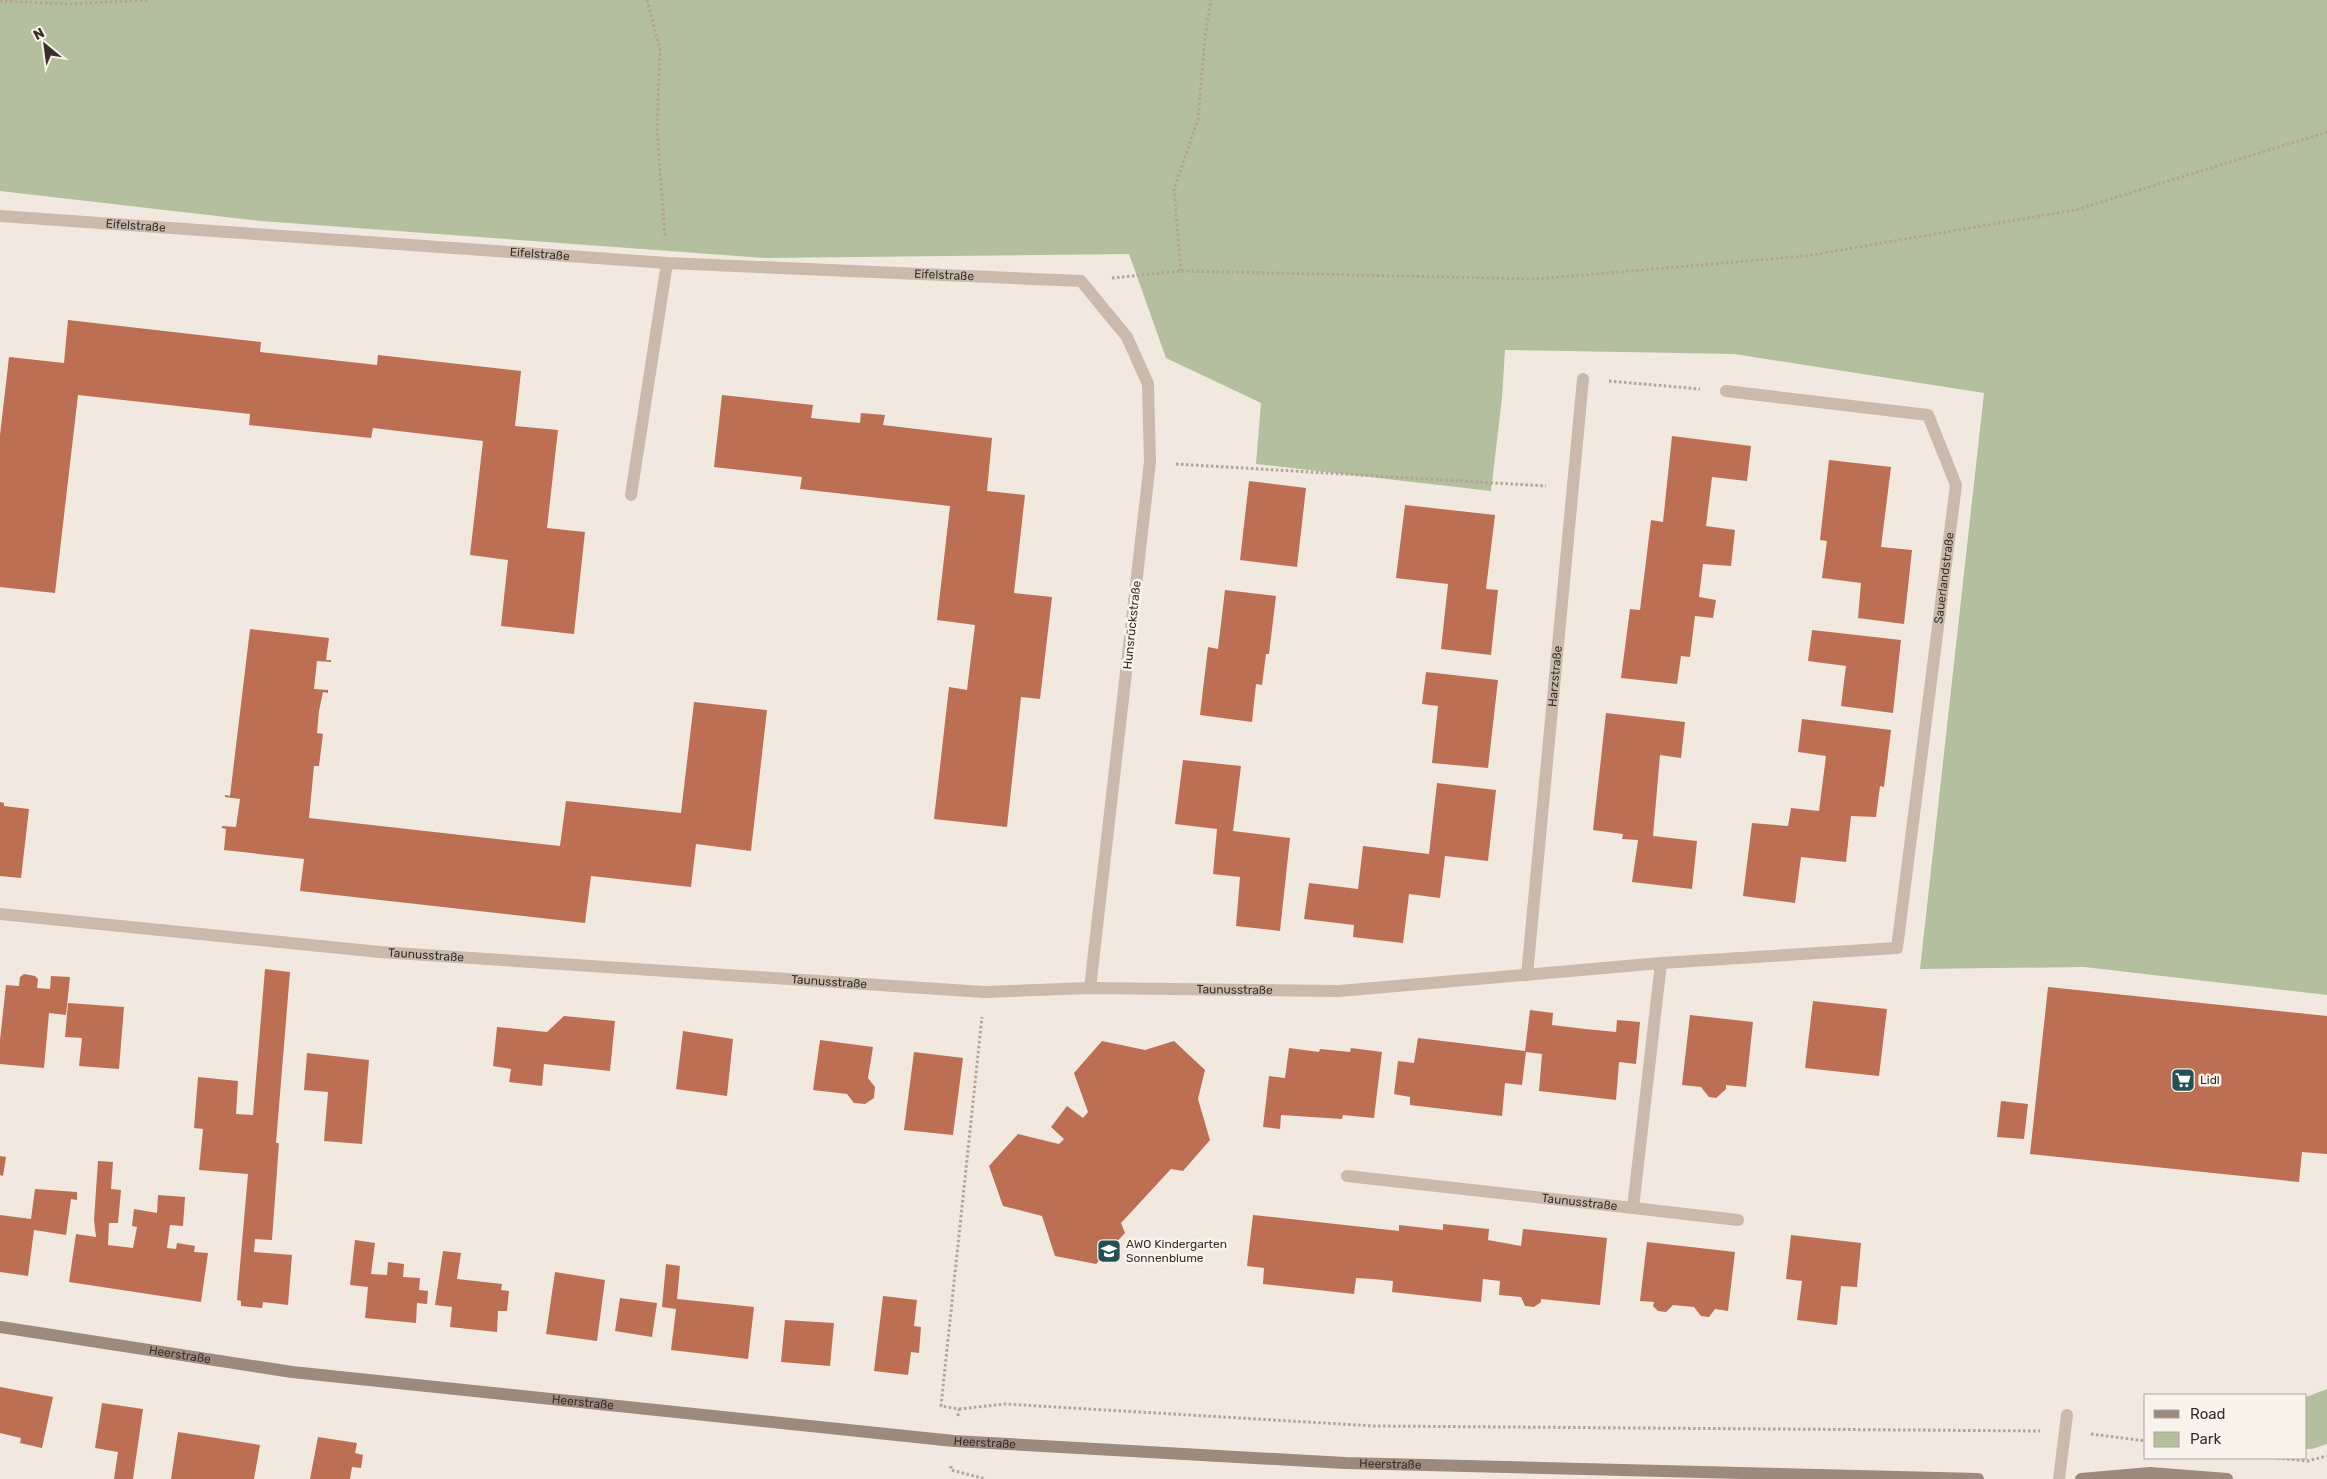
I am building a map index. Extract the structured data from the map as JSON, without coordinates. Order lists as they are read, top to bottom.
{
  "streets": {
    "main road": ["Heerstraße"],
    "street": [
      "Eifelstraße",
      "Sauerlandstraße",
      "Hunsrückstraße",
      "Harzstraße",
      "Taunusstraße"
    ]
  },
  "crossings": [
    ["Eifelstraße", "Hunsrückstraße"],
    ["Sauerlandstraße", "Taunusstraße"],
    ["Hunsrückstraße", "Taunusstraße"],
    ["Harzstraße", "Taunusstraße"]
  ],
  "places": {
    "supermarket": ["Lidl"],
    "school or university": ["AWO Kindergarten Sonnenblume"]
  },
  "legend": ["Road", "Park"],
  "north": "top left"
}
